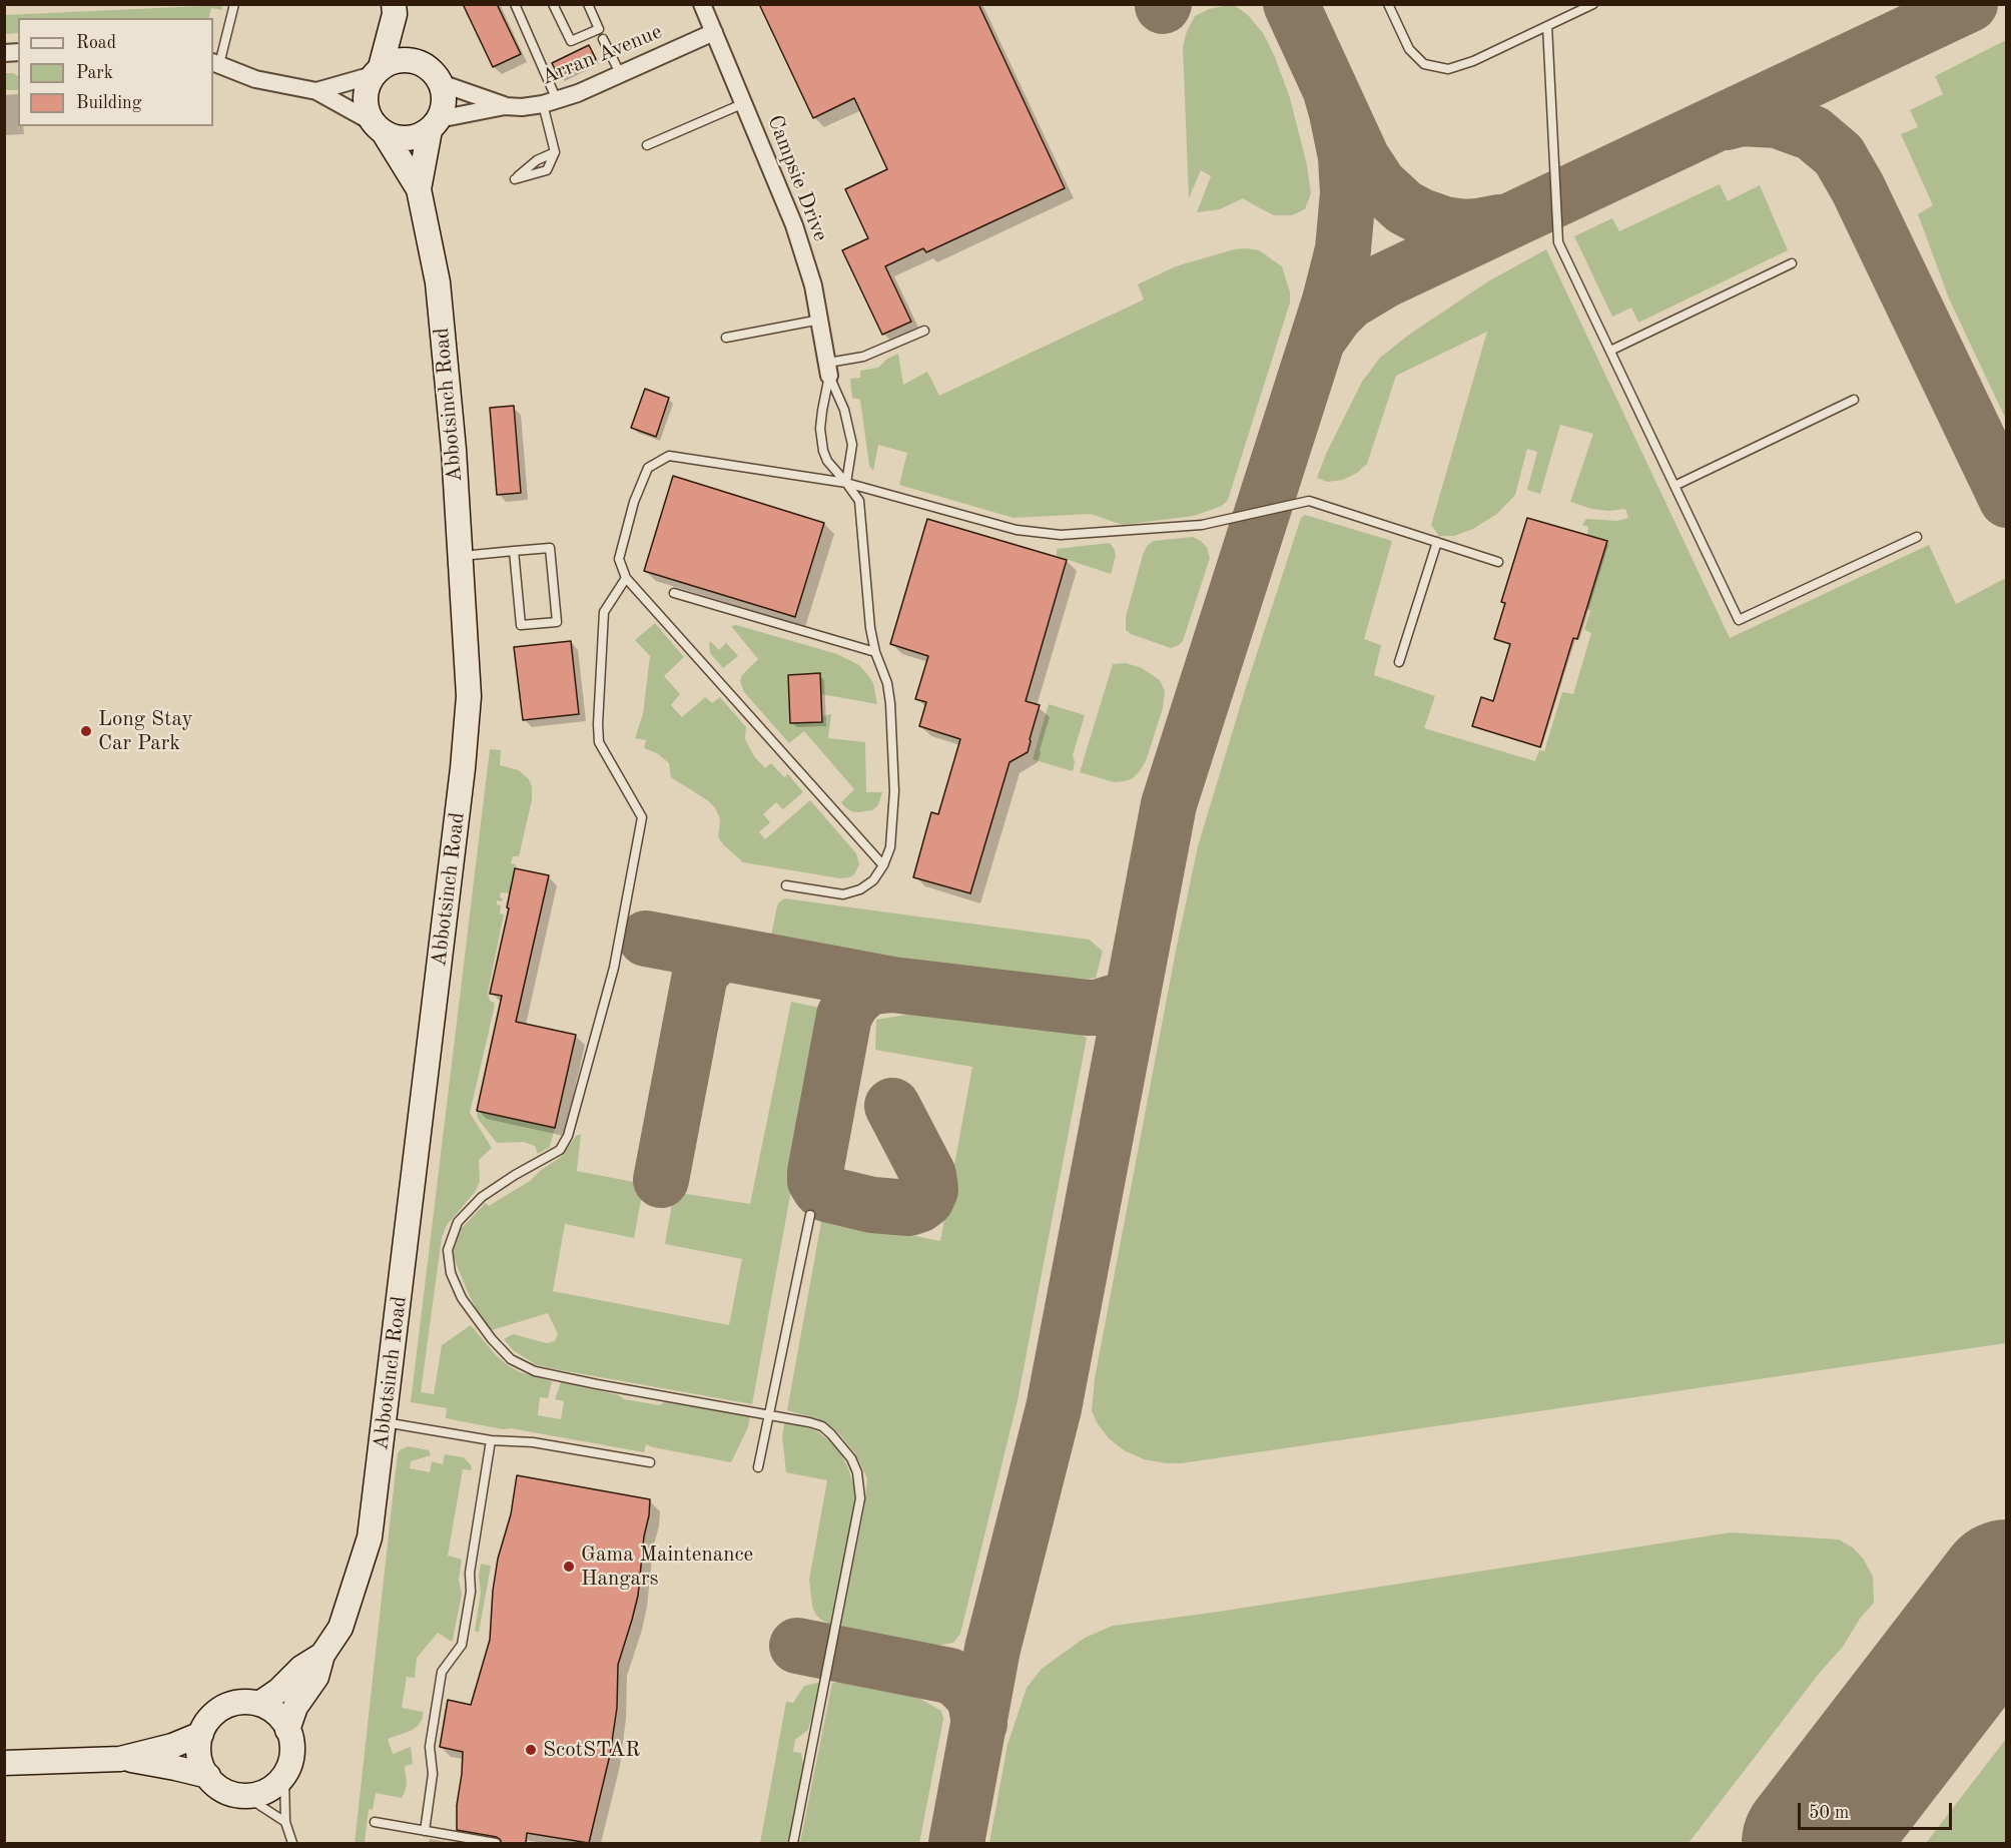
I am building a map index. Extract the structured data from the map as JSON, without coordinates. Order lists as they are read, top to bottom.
{
  "streets": {
    "street": ["Arran Avenue", "Campsie Drive", "Abbotsinch Road"]
  },
  "crossings": [
    ["Arran Avenue", "Campsie Drive"],
    ["Arran Avenue", "Abbotsinch Road"]
  ],
  "places": ["Long Stay Car Park", "Gama Maintenance Hangars", "ScotSTAR"],
  "legend": ["Road", "Park", "Building"],
  "scale_bar": "50 m"
}
